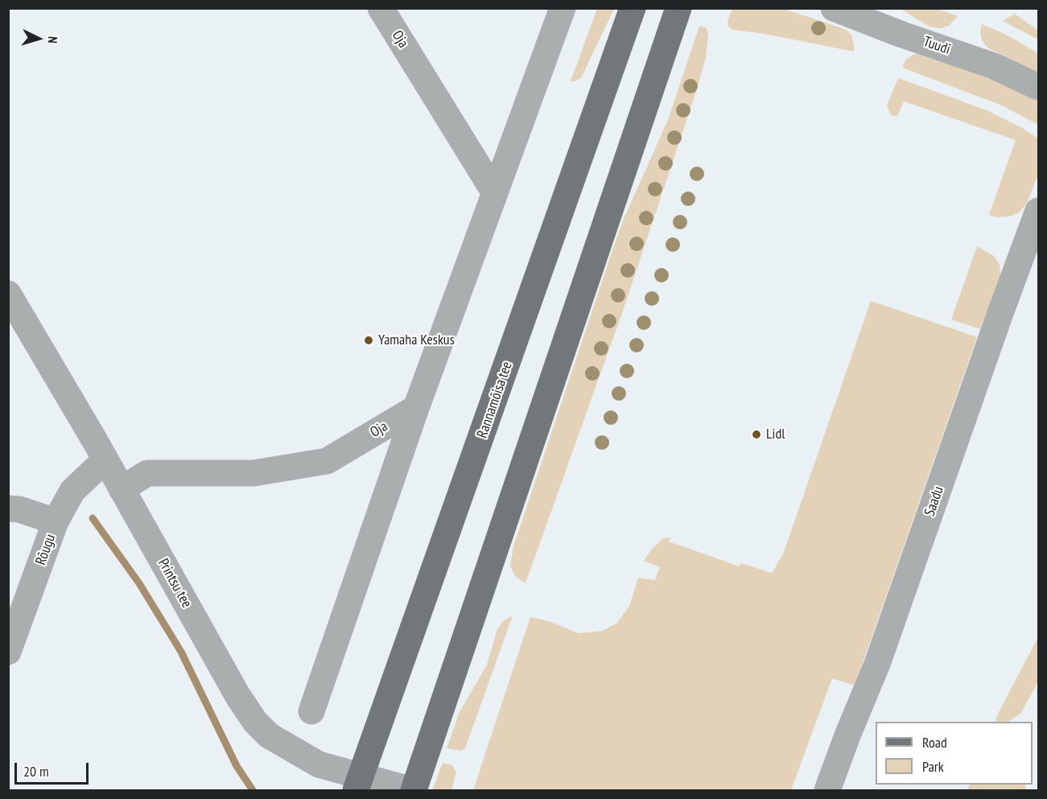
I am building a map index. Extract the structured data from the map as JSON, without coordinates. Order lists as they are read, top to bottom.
{
  "streets": {
    "main road": ["Rannamõisa tee"],
    "street": [
      "Oja",
      "Tuudi",
      "Saadu",
      "Rõugu",
      "Printsu tee"
    ]
  },
  "crossings": [
    ["Oja", "Printsu tee"],
    ["Rannamõisa tee", "Printsu tee"],
    ["Rõugu", "Printsu tee"]
  ],
  "places": ["Yamaha Keskus", "Lidl"],
  "legend": ["Road", "Park"],
  "scale_bar": "20 m",
  "north": "right"
}
